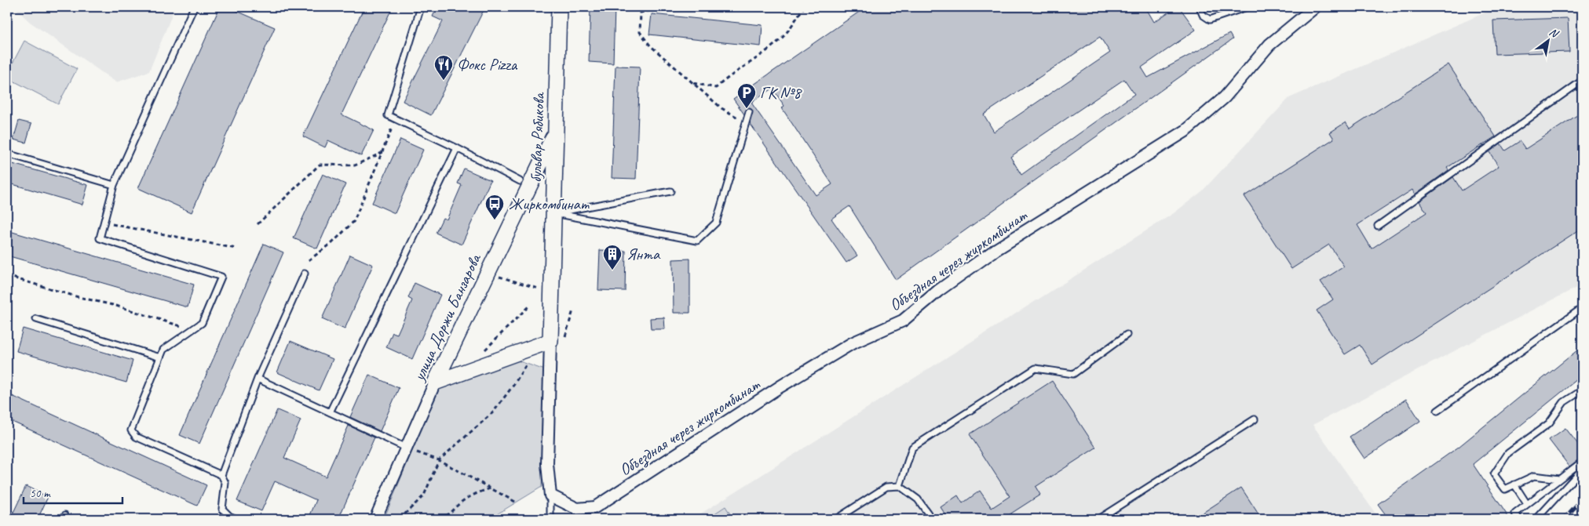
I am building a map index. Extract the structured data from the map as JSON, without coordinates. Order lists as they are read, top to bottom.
{
  "streets": {
    "street": ["бульвар Рябикова", "Объездная через жиркомбинат", "улица Доржи Банзарова"]
  },
  "crossings": [
    ["бульвар Рябикова", "Объездная через жиркомбинат"],
    ["бульвар Рябикова", "улица Доржи Банзарова"]
  ],
  "places": {
    "restaurant": ["Фокс Pizza"],
    "parking": ["ГК №8"],
    "bus stop": ["Жиркомбинат"],
    "building": ["Янта"]
  },
  "scale_bar": "50 m",
  "north": "top right"
}
